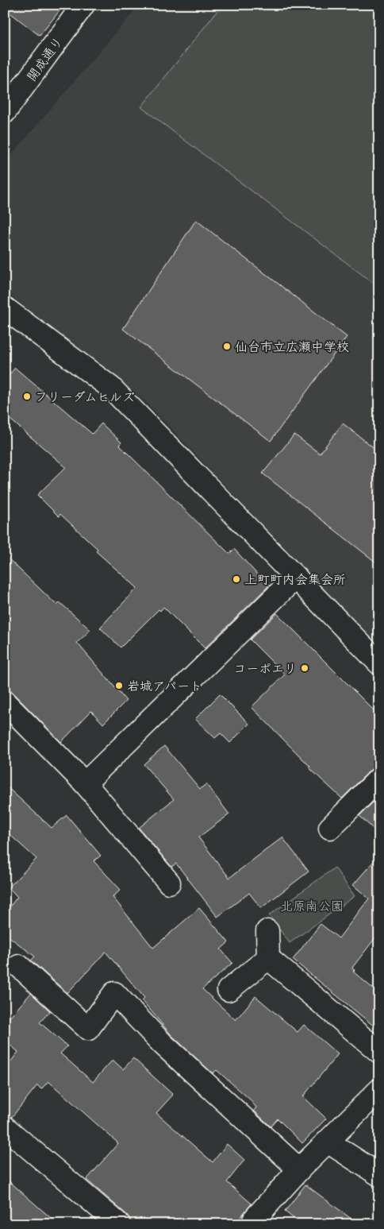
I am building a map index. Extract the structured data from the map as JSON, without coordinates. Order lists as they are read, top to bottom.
{
  "streets": {
    "street": ["開成通り"]
  },
  "parks": ["北原南公園"],
  "places": [
    "仙台市立広瀬中学校",
    "フリーダムヒルズ",
    "上町町内会集会所",
    "コーポエリ",
    "岩城アパート"
  ]
}
